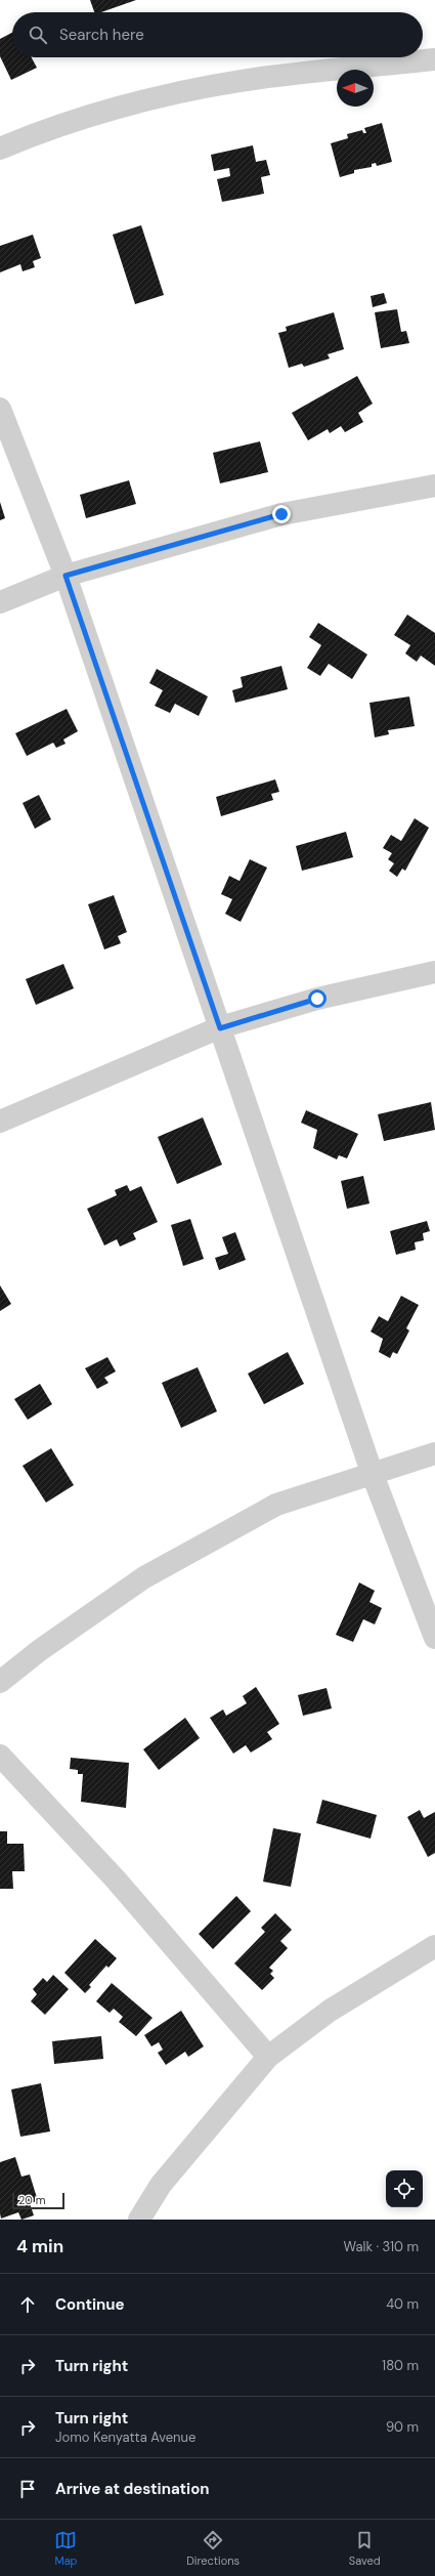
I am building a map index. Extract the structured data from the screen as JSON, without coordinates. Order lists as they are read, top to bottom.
{
  "scale_bar": "20 m",
  "north": "left",
  "page": {
    "search": "Search here",
    "scale": "20 m",
    "heading": ["4 min", "Walk · 310 m"],
    "list": [
      ["Continue", "40 m"],
      ["Turn right", "180 m"],
      ["Turn right", "Jomo Kenyatta Avenue", "90 m"],
      "Arrive at destination"
    ],
    "nav": ["Map", "Directions", "Saved"]
  }
}
